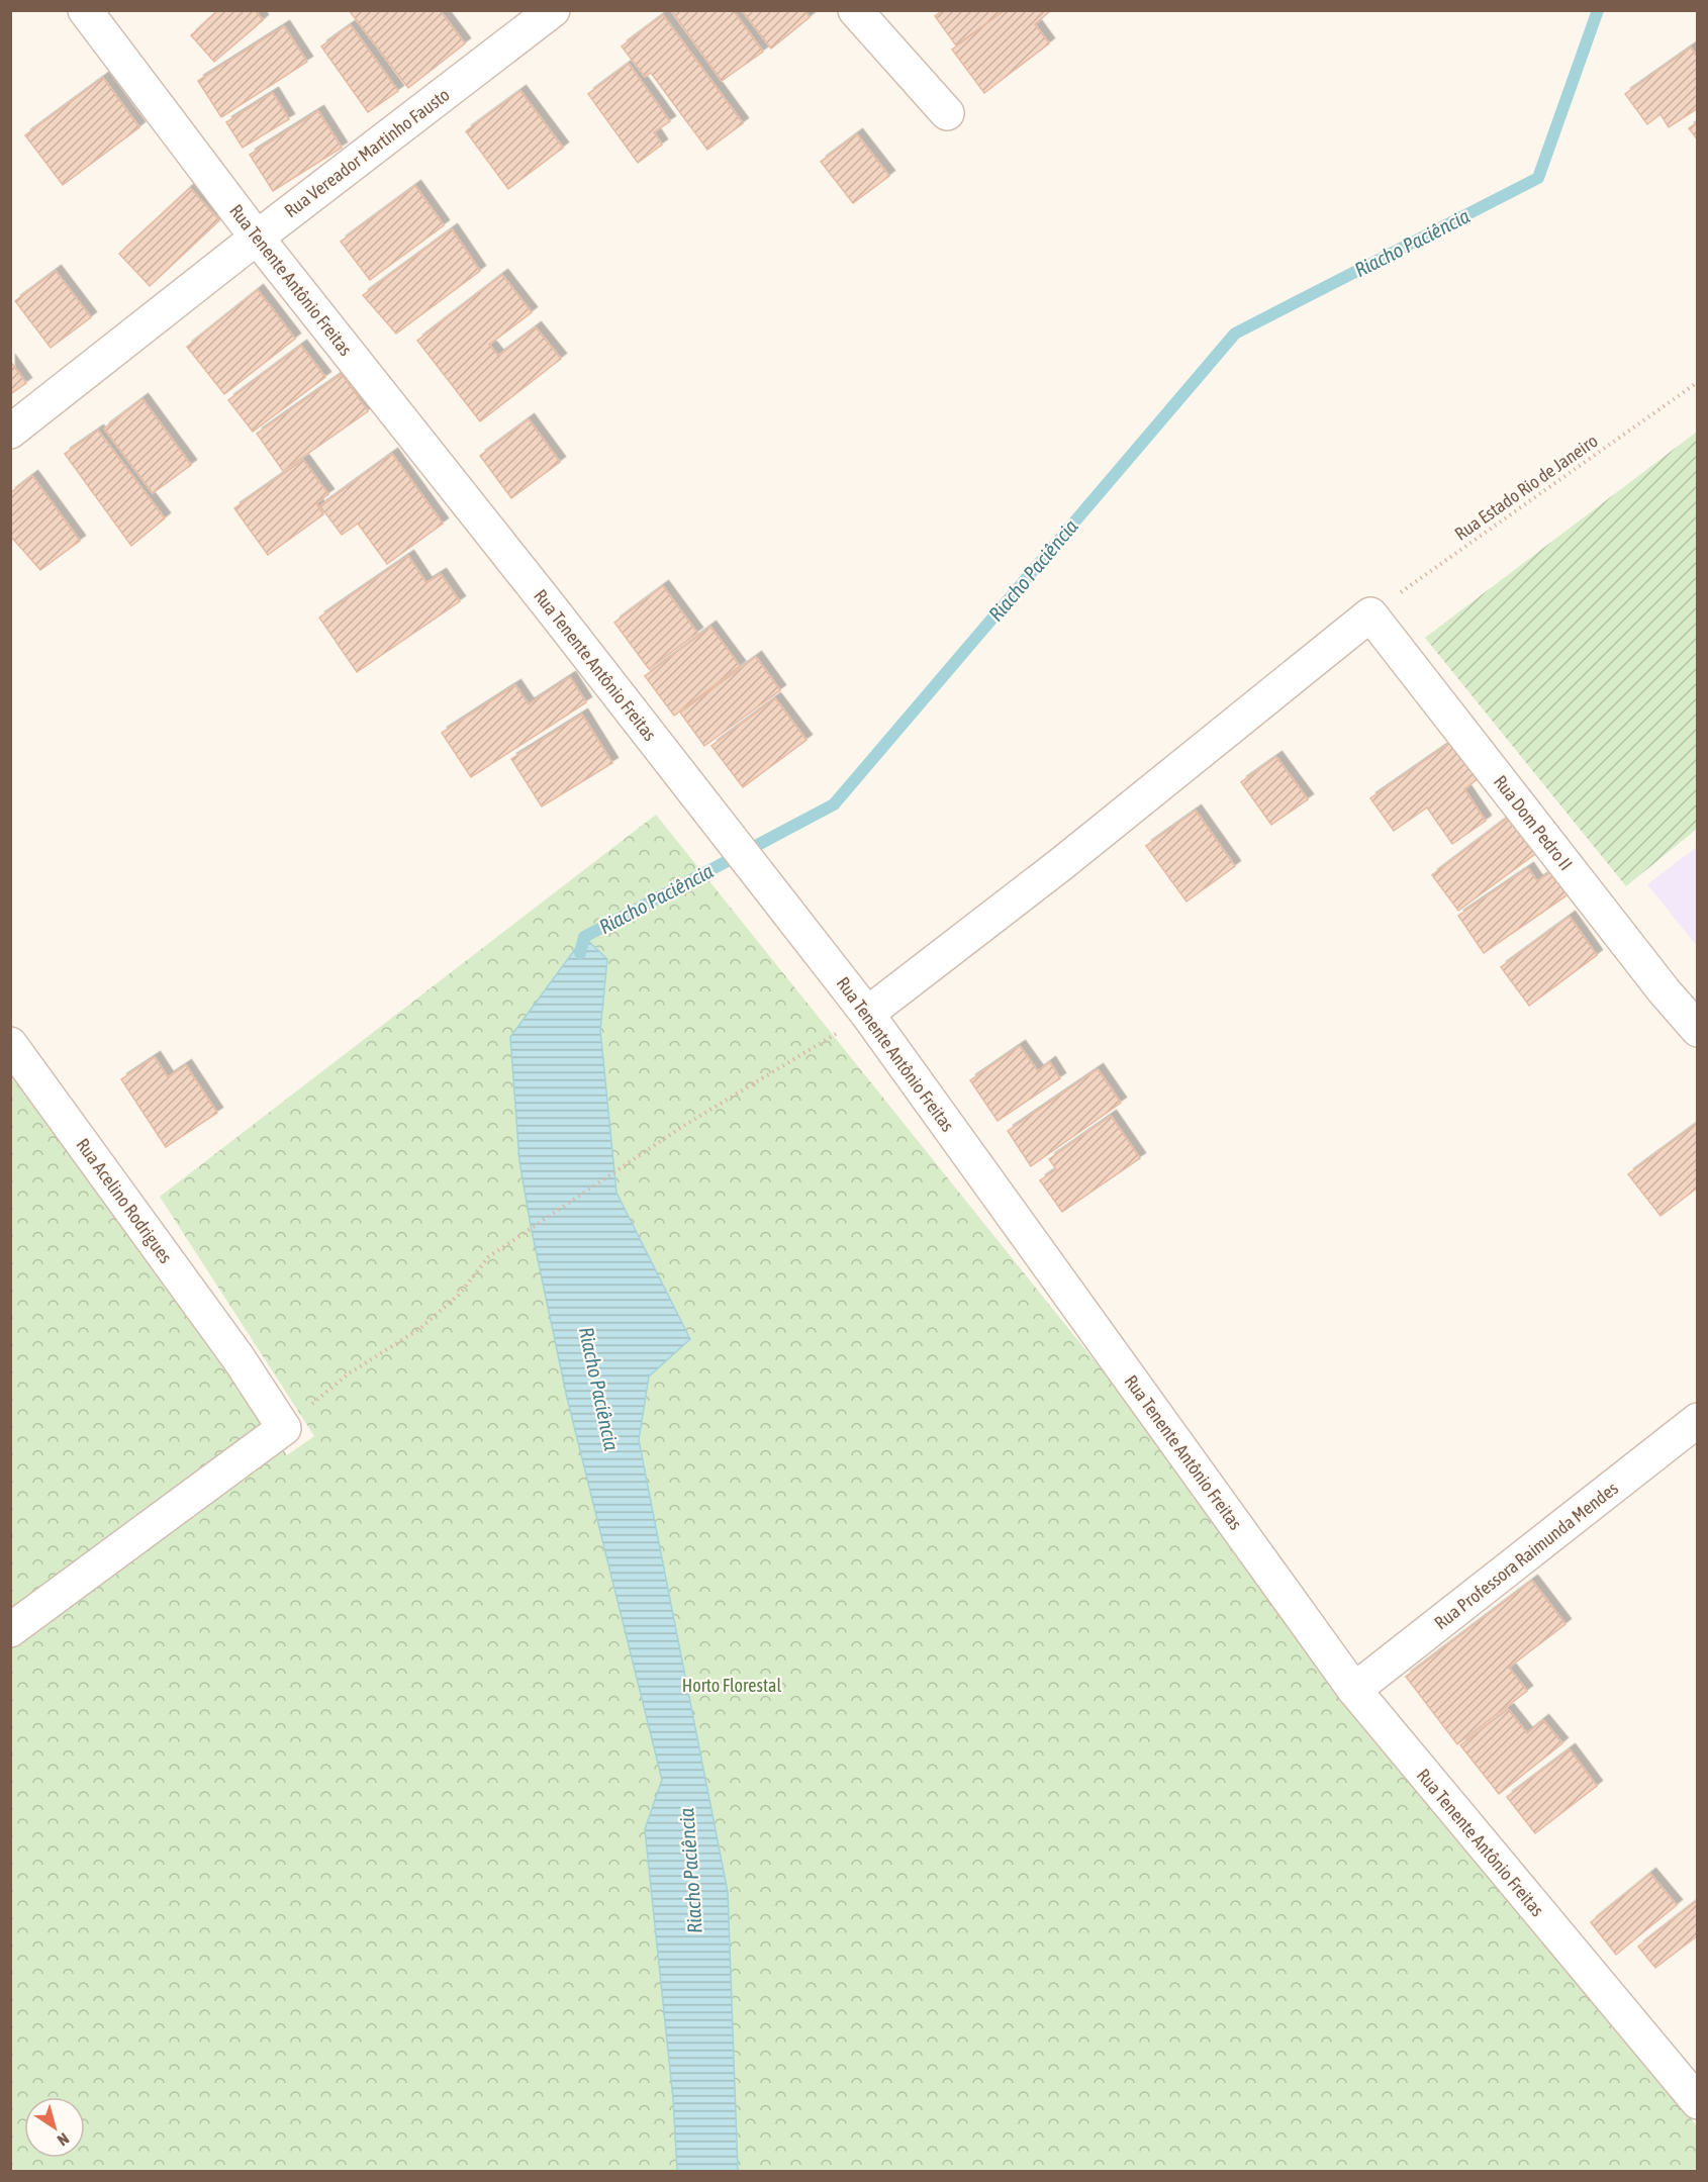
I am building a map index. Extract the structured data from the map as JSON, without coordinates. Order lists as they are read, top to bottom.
{
  "streets": {
    "street": [
      "Rua Vereador Martinho Fausto",
      "Rua Tenente Antônio Freitas",
      "Rua Dom Pedro II",
      "Rua Acelino Rodrigues",
      "Rua Professora Raimunda Mendes"
    ],
    "path": ["Rua Estado Rio de Janeiro"]
  },
  "crossings": [
    ["Rua Vereador Martinho Fausto", "Rua Tenente Antônio Freitas"],
    ["Rua Tenente Antônio Freitas", "Rua Professora Raimunda Mendes"],
    ["Rua Estado Rio de Janeiro", "Rua Dom Pedro II"]
  ],
  "water": ["Riacho Paciência"],
  "parks": ["Horto Florestal"],
  "north": "bottom right"
}
